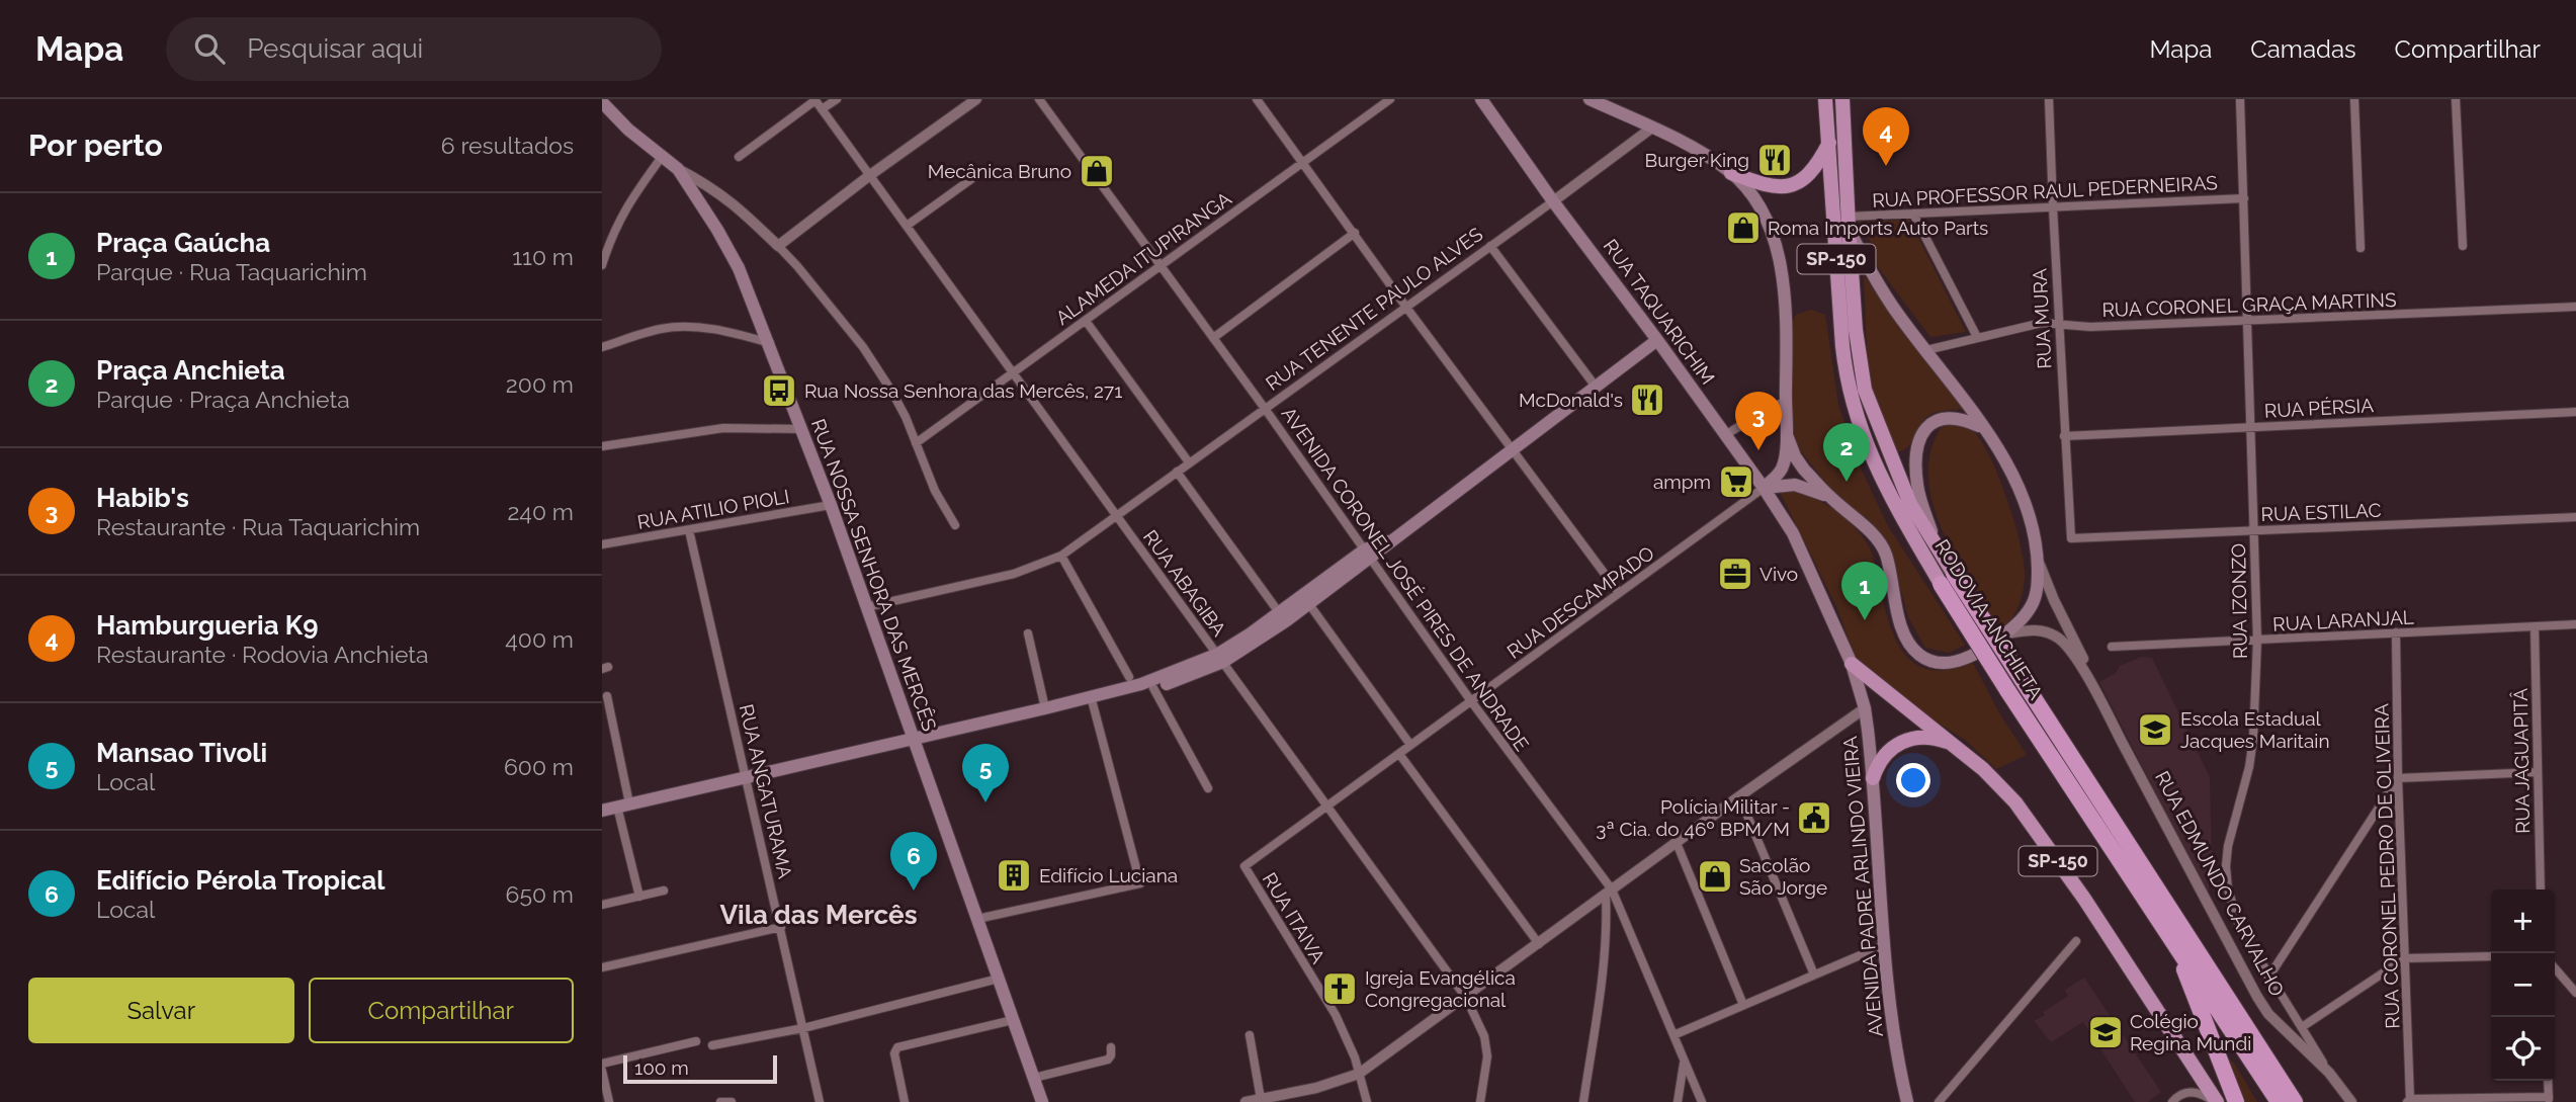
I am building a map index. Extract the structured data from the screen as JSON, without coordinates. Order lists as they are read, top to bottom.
{
  "streets": {
    "highway": ["SP-150", "RODOVIA ANCHIETA"],
    "main road": [
      "RUA TAQUARICHIM",
      "RUA NOSSA SENHORA DAS MERCÊS",
      "RUA EDMUNDO CARVALHO",
      "AVENIDA PADRE ARLINDO VIEIRA"
    ],
    "street": [
      "RUA PROFESSOR RAUL PEDERNEIRAS",
      "ALAMEDA ITUPIRANGA",
      "RUA CORONEL GRAÇA MARTINS",
      "RUA TENENTE PAULO ALVES",
      "RUA MURA",
      "RUA PÉRSIA",
      "RUA ATILIO PIOLI",
      "RUA ESTILAC",
      "AVENIDA CORONEL JOSÉ PIRES DE ANDRADE",
      "RUA ABAGIBA",
      "RUA IZONZO",
      "RUA DESCAMPADO",
      "RUA LARANJAL",
      "RUA JAGUAPITÂ",
      "RUA ANGATURAMA",
      "RUA CORONEL PEDRO DE OLIVEIRA",
      "RUA ITAIVA"
    ]
  },
  "crossings": [
    ["RUA PROFESSOR RAUL PEDERNEIRAS", "RUA MURA"],
    ["RUA PROFESSOR RAUL PEDERNEIRAS", "RUA IZONZO"],
    ["RUA PROFESSOR RAUL PEDERNEIRAS", "RODOVIA ANCHIETA"],
    ["RUA PROFESSOR RAUL PEDERNEIRAS", "RUA EDMUNDO CARVALHO"],
    ["ALAMEDA ITUPIRANGA", "AVENIDA CORONEL JOSÉ PIRES DE ANDRADE"],
    ["ALAMEDA ITUPIRANGA", "RUA ABAGIBA"],
    ["SP-150", "RUA TAQUARICHIM"],
    ["RUA CORONEL GRAÇA MARTINS", "RUA MURA"],
    ["RUA CORONEL GRAÇA MARTINS", "RUA IZONZO"],
    ["RUA CORONEL GRAÇA MARTINS", "RUA EDMUNDO CARVALHO"],
    ["RUA TENENTE PAULO ALVES", "RUA TAQUARICHIM"],
    ["RUA TENENTE PAULO ALVES", "RUA NOSSA SENHORA DAS MERCÊS"],
    ["RUA TENENTE PAULO ALVES", "AVENIDA CORONEL JOSÉ PIRES DE ANDRADE"],
    ["RUA TENENTE PAULO ALVES", "RUA ABAGIBA"],
    ["RUA TAQUARICHIM", "RUA DESCAMPADO"],
    ["RUA TAQUARICHIM", "AVENIDA PADRE ARLINDO VIEIRA"],
    ["RUA MURA", "RUA PÉRSIA"],
    ["RUA MURA", "RUA ESTILAC"],
    ["RUA PÉRSIA", "RUA IZONZO"],
    ["RUA ATILIO PIOLI", "RUA NOSSA SENHORA DAS MERCÊS"],
    ["RUA ATILIO PIOLI", "RUA ANGATURAMA"],
    ["RUA ESTILAC", "RUA IZONZO"],
    ["AVENIDA CORONEL JOSÉ PIRES DE ANDRADE", "RUA DESCAMPADO"],
    ["RUA ABAGIBA", "RUA DESCAMPADO"],
    ["RUA IZONZO", "RUA LARANJAL"],
    ["RUA IZONZO", "RUA EDMUNDO CARVALHO"],
    ["RUA DESCAMPADO", "RUA ITAIVA"],
    ["RODOVIA ANCHIETA", "RUA EDMUNDO CARVALHO"],
    ["RUA LARANJAL", "RUA JAGUAPITÂ"],
    ["RUA LARANJAL", "RUA CORONEL PEDRO DE OLIVEIRA"]
  ],
  "districts": ["Vila das Mercês"],
  "places": {
    "restaurant": ["Burger King", "McDonald's"],
    "shop": ["Mecânica Bruno", "Roma Imports Auto Parts", "Sacolão São Jorge"],
    "bus stop": ["Rua Nossa Senhora das Mercês, 271"],
    "supermarket": ["ampm"],
    "office": ["Vivo"],
    "school or university": ["Escola Estadual Jacques Maritain", "Colégio Regina Mundi"],
    "public building": ["Polícia Militar - 3ª Cia. do 46º BPM/M"],
    "building": ["Edifício Luciana"],
    "church": ["Igreja Evangélica Congregacional"]
  },
  "scale_bar": "100 m",
  "page": {
    "header": "Mapa",
    "search": "Pesquisar aqui",
    "nav": ["Mapa", "Camadas", "Compartilhar"],
    "heading": ["Por perto", "6 resultados"],
    "pins": [
      "4",
      "3",
      "2",
      "1",
      "5",
      "6"
    ],
    "list": [
      {
        "mark": "1",
        "name": "Praça Gaúcha",
        "note": "Parque · Rua Taquarichim",
        "value": "110 m"
      },
      {
        "mark": "2",
        "name": "Praça Anchieta",
        "note": "Parque · Praça Anchieta",
        "value": "200 m"
      },
      {
        "mark": "3",
        "name": "Habib's",
        "note": "Restaurante · Rua Taquarichim",
        "value": "240 m"
      },
      {
        "mark": "4",
        "name": "Hamburgueria K9",
        "note": "Restaurante · Rodovia Anchieta",
        "value": "400 m"
      },
      {
        "mark": "5",
        "name": "Mansao Tivoli",
        "note": "Local",
        "value": "600 m"
      },
      {
        "mark": "6",
        "name": "Edifício Pérola Tropical",
        "note": "Local",
        "value": "650 m"
      }
    ],
    "map_buttons": ["+", "−"],
    "buttons": ["Salvar", "Compartilhar"],
    "scale": "100 m"
  }
}
